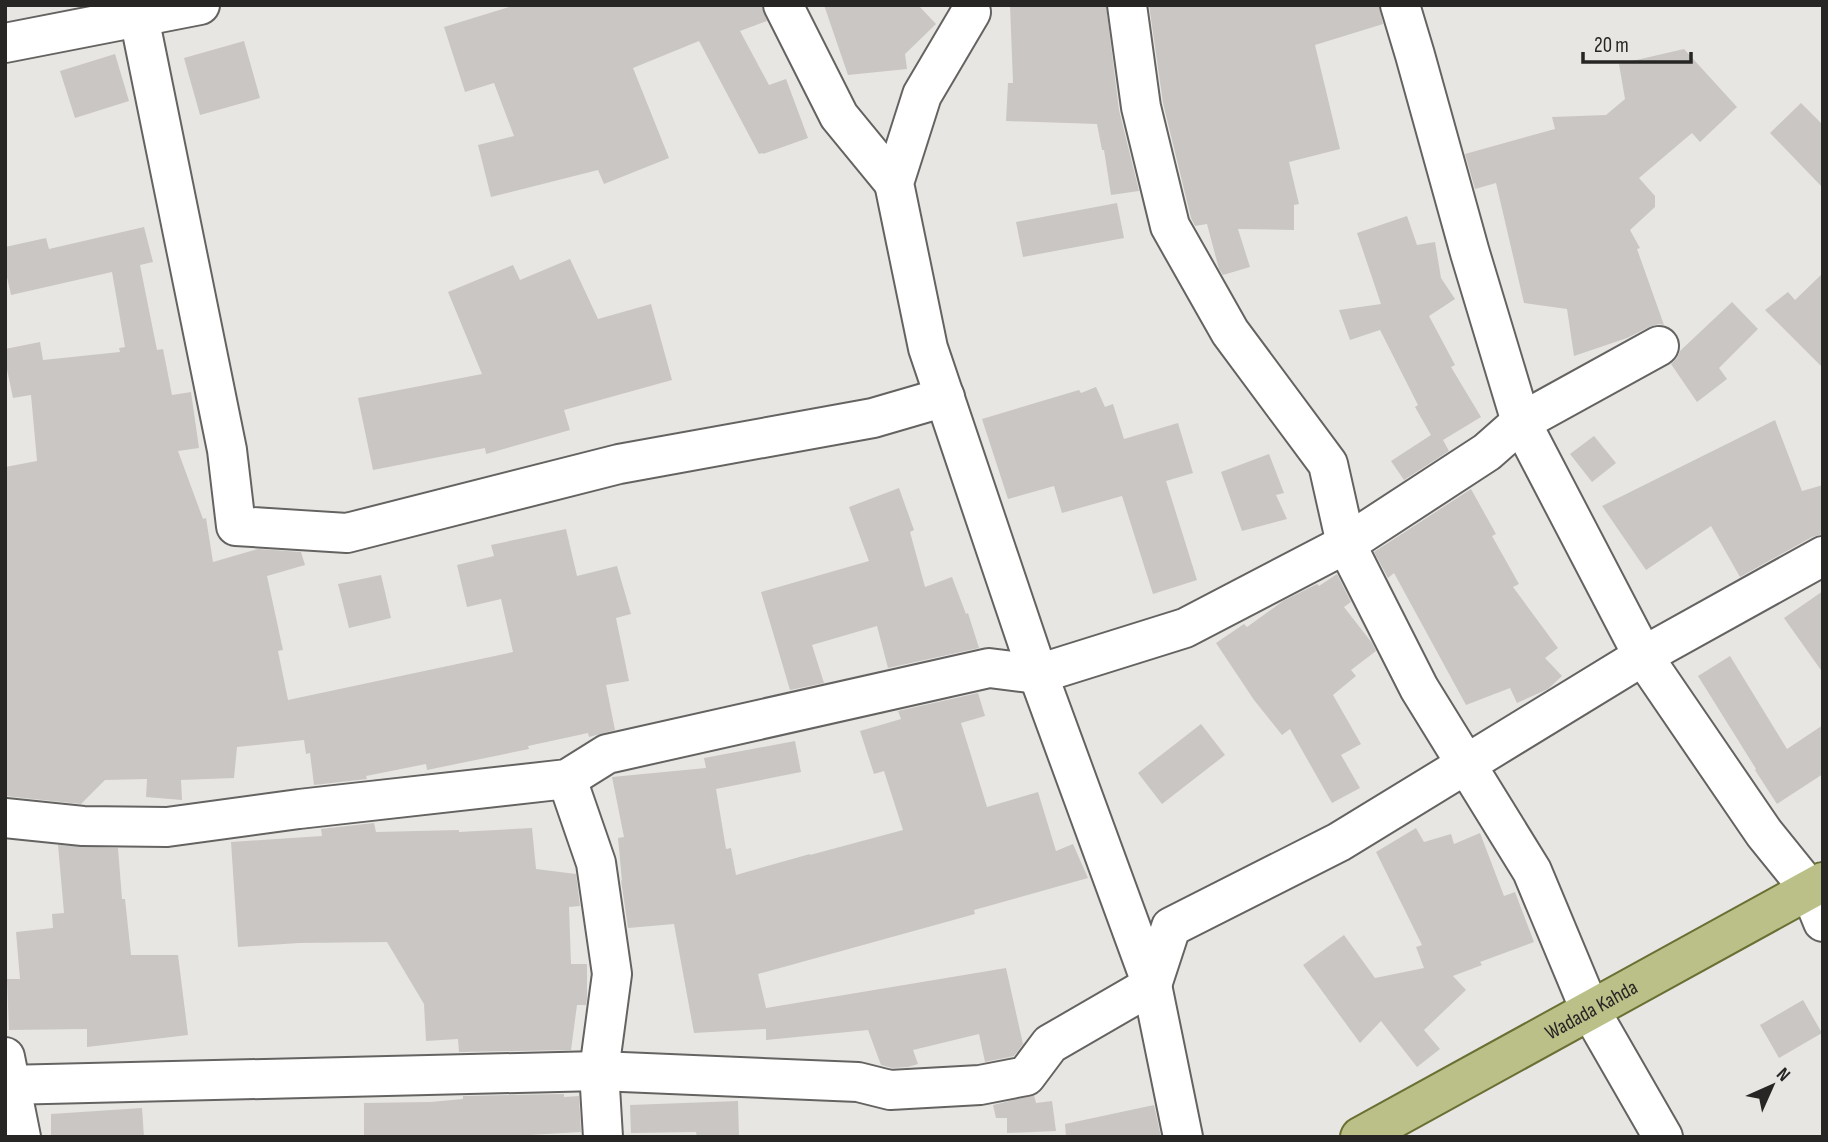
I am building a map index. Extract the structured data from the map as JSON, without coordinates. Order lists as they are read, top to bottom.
{
  "streets": {
    "main road": ["Wadada Kahda"]
  },
  "scale_bar": "20 m",
  "north": "top right"
}
